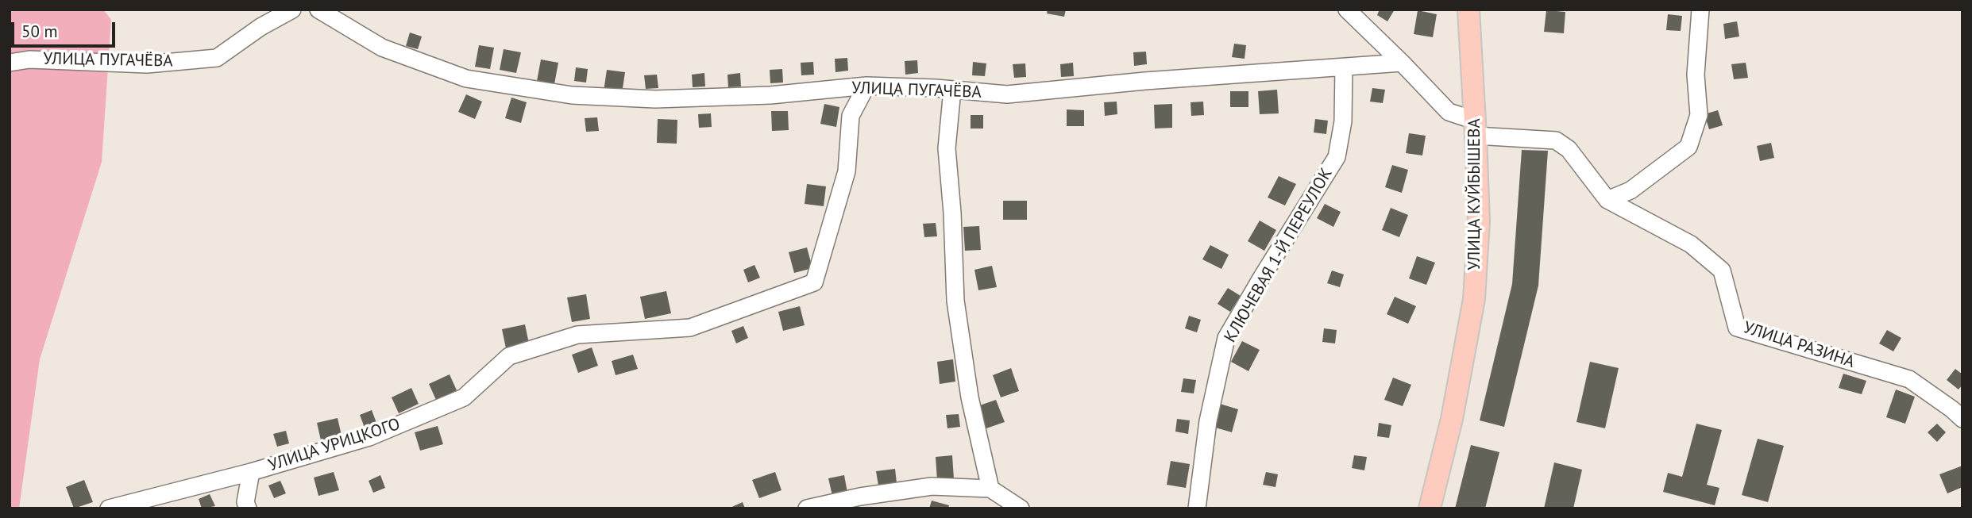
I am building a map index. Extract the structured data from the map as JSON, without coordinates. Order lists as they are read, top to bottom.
{
  "streets": {
    "main road": ["УЛИЦА КУЙБЫШЕВА"],
    "street": [
      "УЛИЦА ПУГАЧЁВА",
      "КЛЮЧЕВАЯ 1-Й ПЕРЕУЛОК",
      "УЛИЦА РАЗИНА",
      "УЛИЦА УРИЦКОГО"
    ]
  },
  "crossings": [
    ["УЛИЦА ПУГАЧЁВА", "КЛЮЧЕВАЯ 1-Й ПЕРЕУЛОК"],
    ["УЛИЦА ПУГАЧЁВА", "УЛИЦА УРИЦКОГО"],
    ["УЛИЦА КУЙБЫШЕВА", "УЛИЦА РАЗИНА"]
  ],
  "scale_bar": "50 m"
}
